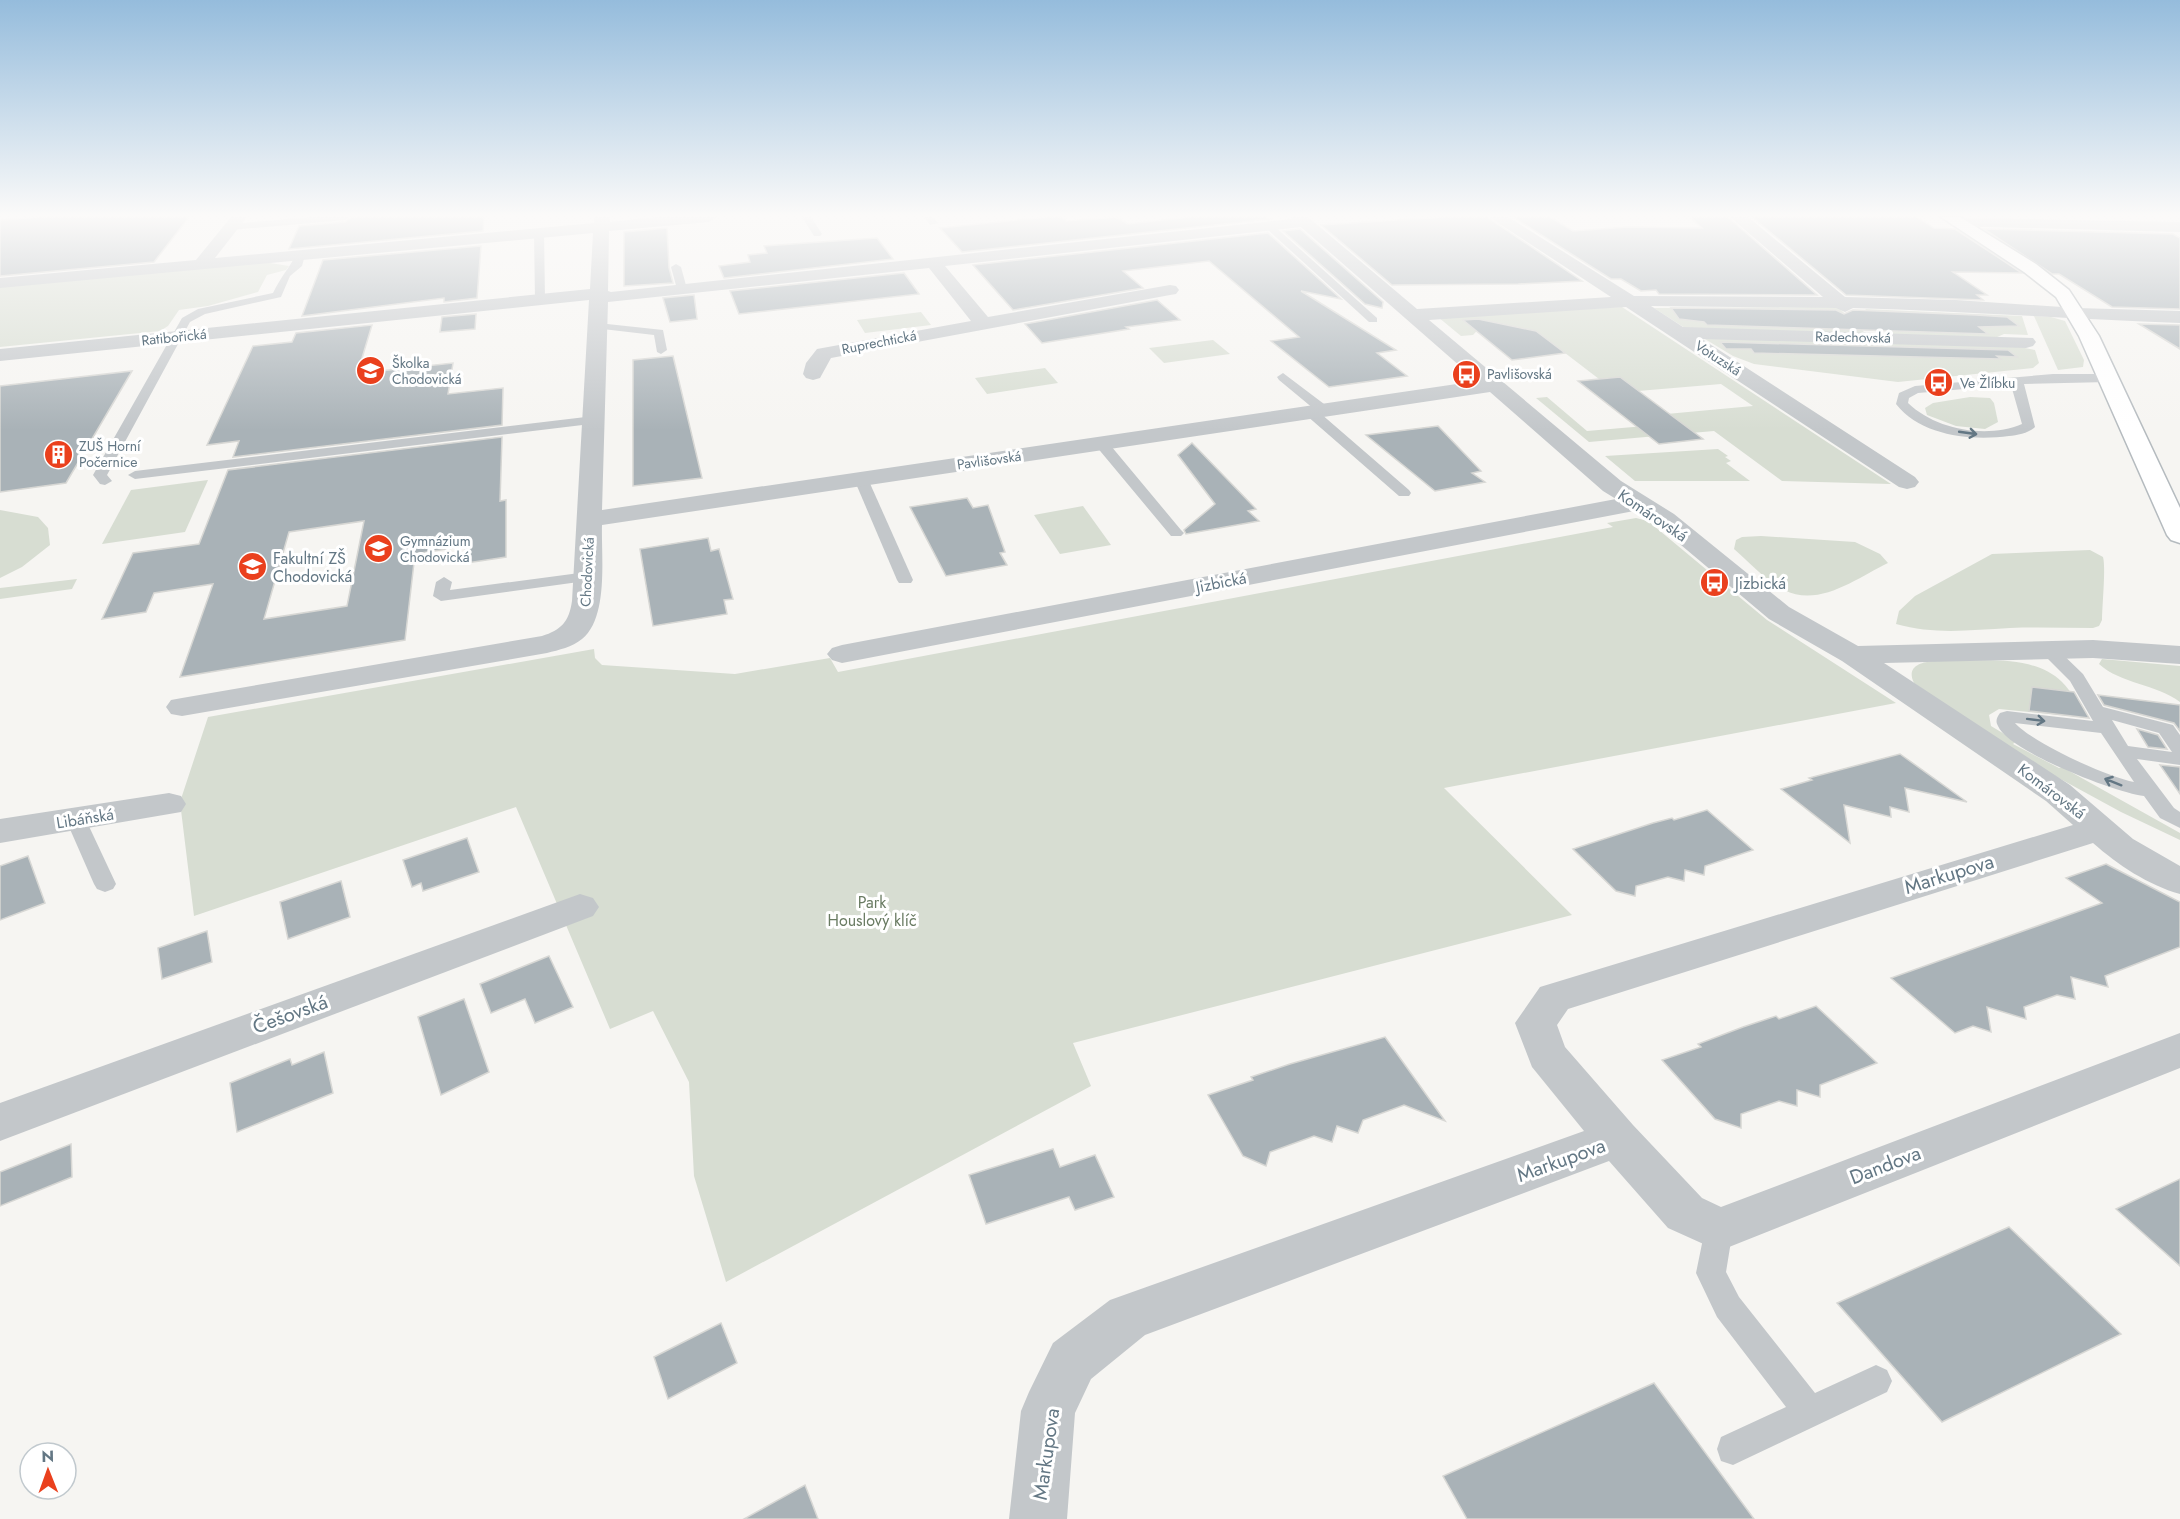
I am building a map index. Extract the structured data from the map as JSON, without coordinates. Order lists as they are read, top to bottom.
{
  "streets": {
    "street": [
      "Ratibořická",
      "Radechovská",
      "Ruprechtická",
      "Votuzská",
      "Pavlišovská",
      "Komárovská",
      "Chodovická",
      "Jizbická",
      "Libáňská",
      "Markupova",
      "Češovská",
      "Dandova"
    ]
  },
  "crossings": [
    ["Ratibořická", "Chodovická"],
    ["Radechovská", "Votuzská"],
    ["Pavlišovská", "Komárovská"],
    ["Pavlišovská", "Chodovická"],
    ["Komárovská", "Jizbická"],
    ["Komárovská", "Markupova"]
  ],
  "parks": ["Park Houslový klíč"],
  "places": {
    "school or university": ["Školka Chodovická", "Gymnázium Chodovická", "Fakultní ZŠ Chodovická"],
    "bus stop": ["Pavlišovská", "Ve Žlíbku", "Jizbická"],
    "building": ["ZUŠ Horní Počernice"]
  },
  "north": "top"
}
